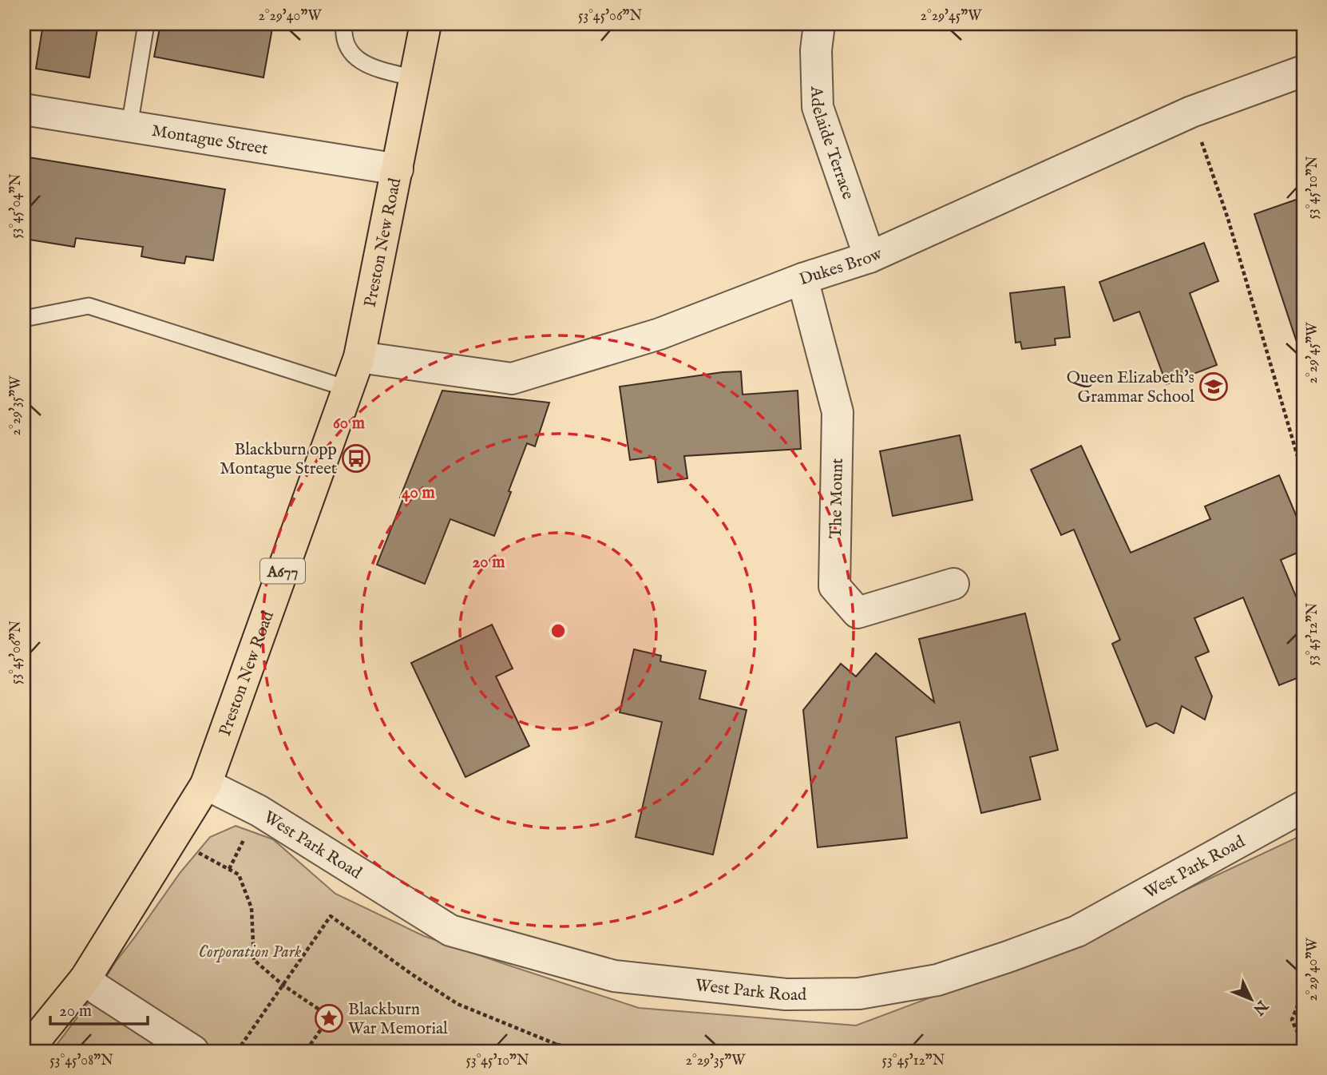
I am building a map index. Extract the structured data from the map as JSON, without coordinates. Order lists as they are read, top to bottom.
{
  "streets": {
    "highway": ["Preston New Road", "A677"],
    "street": [
      "Montague Street",
      "Adelaide Terrace",
      "Dukes Brow",
      "The Mount",
      "West Park Road"
    ]
  },
  "crossings": [
    ["Montague Street", "Preston New Road"],
    ["Adelaide Terrace", "Dukes Brow"],
    ["Preston New Road", "Dukes Brow"],
    ["Preston New Road", "West Park Road"],
    ["Dukes Brow", "The Mount"]
  ],
  "parks": ["Corporation Park"],
  "places": {
    "school or university": ["Queen Elizabeth's Grammar School"],
    "bus stop": ["Blackburn opp Montague Street"],
    "place": ["Blackburn War Memorial"]
  },
  "scale_bar": "20 m",
  "north": "bottom right",
  "coordinates": [
    "2°29'40\"W",
    "53°45'06\"N",
    "2°29'45\"W",
    "53°45'10\"N",
    "53°45'04\"N",
    "2°29'35\"W",
    "53°45'12\"N",
    "53°45'08\"N"
  ],
  "rings": ["60 m", "40 m", "20 m"]
}
